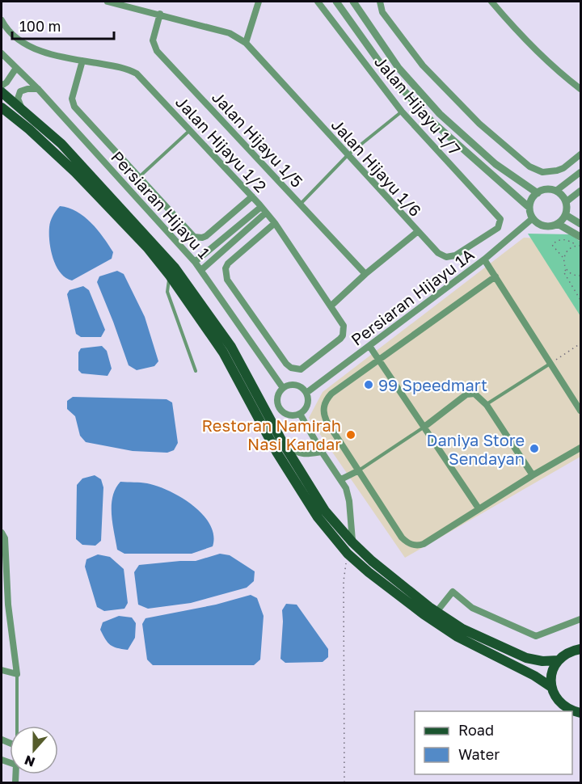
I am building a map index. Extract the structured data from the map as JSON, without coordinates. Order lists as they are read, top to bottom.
{
  "streets": {
    "street": [
      "Jalan Hijayu 1/7",
      "Jalan Hijayu 1/5",
      "Jalan Hijayu 1/2",
      "Jalan Hijayu 1/6",
      "Persiaran Hijayu 1",
      "Persiaran Hijayu 1A"
    ]
  },
  "crossings": [
    ["Jalan Hijayu 1/7", "Jalan Hijayu 1/6"],
    ["Persiaran Hijayu 1", "Persiaran Hijayu 1A"]
  ],
  "places": ["99 Speedmart", "Restoran Namirah Nasi Kandar", "Daniya Store Sendayan"],
  "legend": ["Road", "Water"],
  "scale_bar": "100 m",
  "north": "bottom"
}
